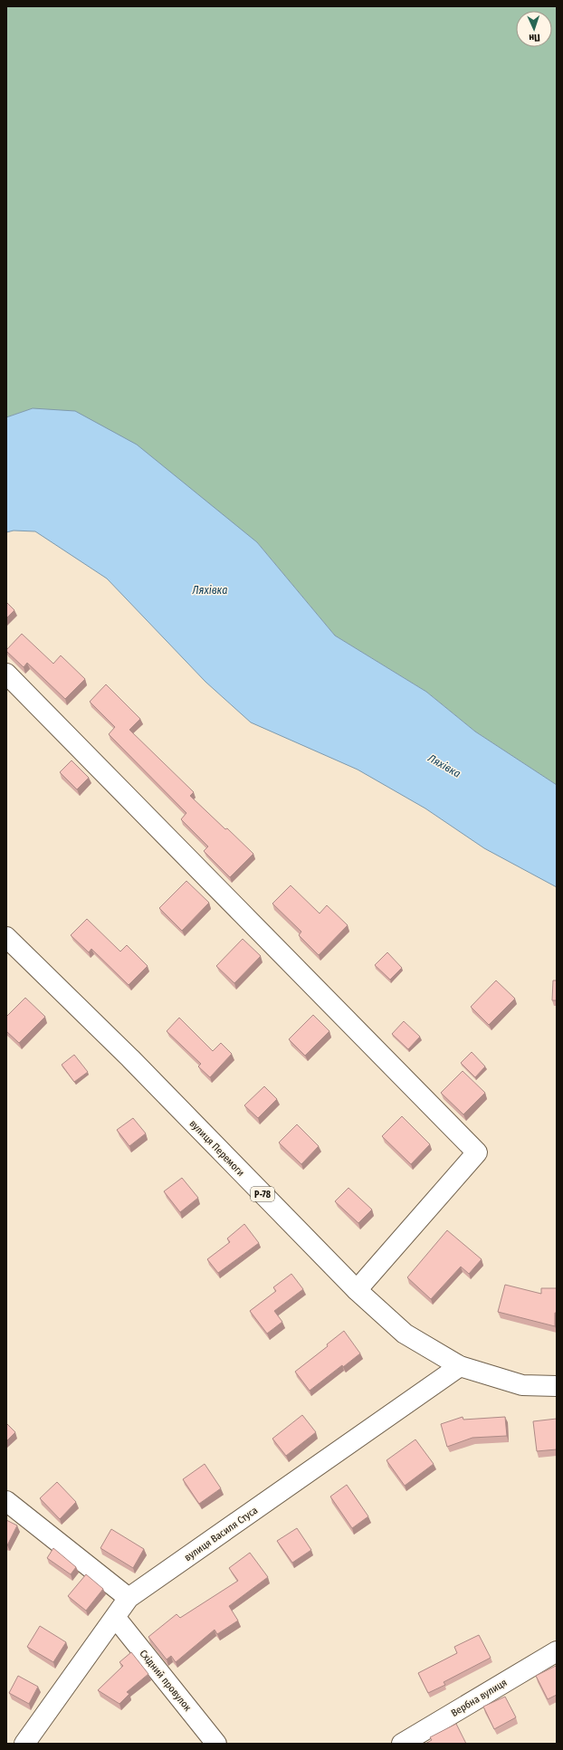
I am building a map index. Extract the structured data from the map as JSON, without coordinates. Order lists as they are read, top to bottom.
{
  "streets": {
    "street": [
      "вулиця Перемоги",
      "Р-78",
      "вулиця Василя Стуса",
      "Східний провулок",
      "Вербна вулиця"
    ]
  },
  "crossings": [
    ["вулиця Перемоги", "вулиця Василя Стуса"],
    ["вулиця Василя Стуса", "Східний провулок"]
  ],
  "water": ["Ляхівка"],
  "north": "bottom"
}
